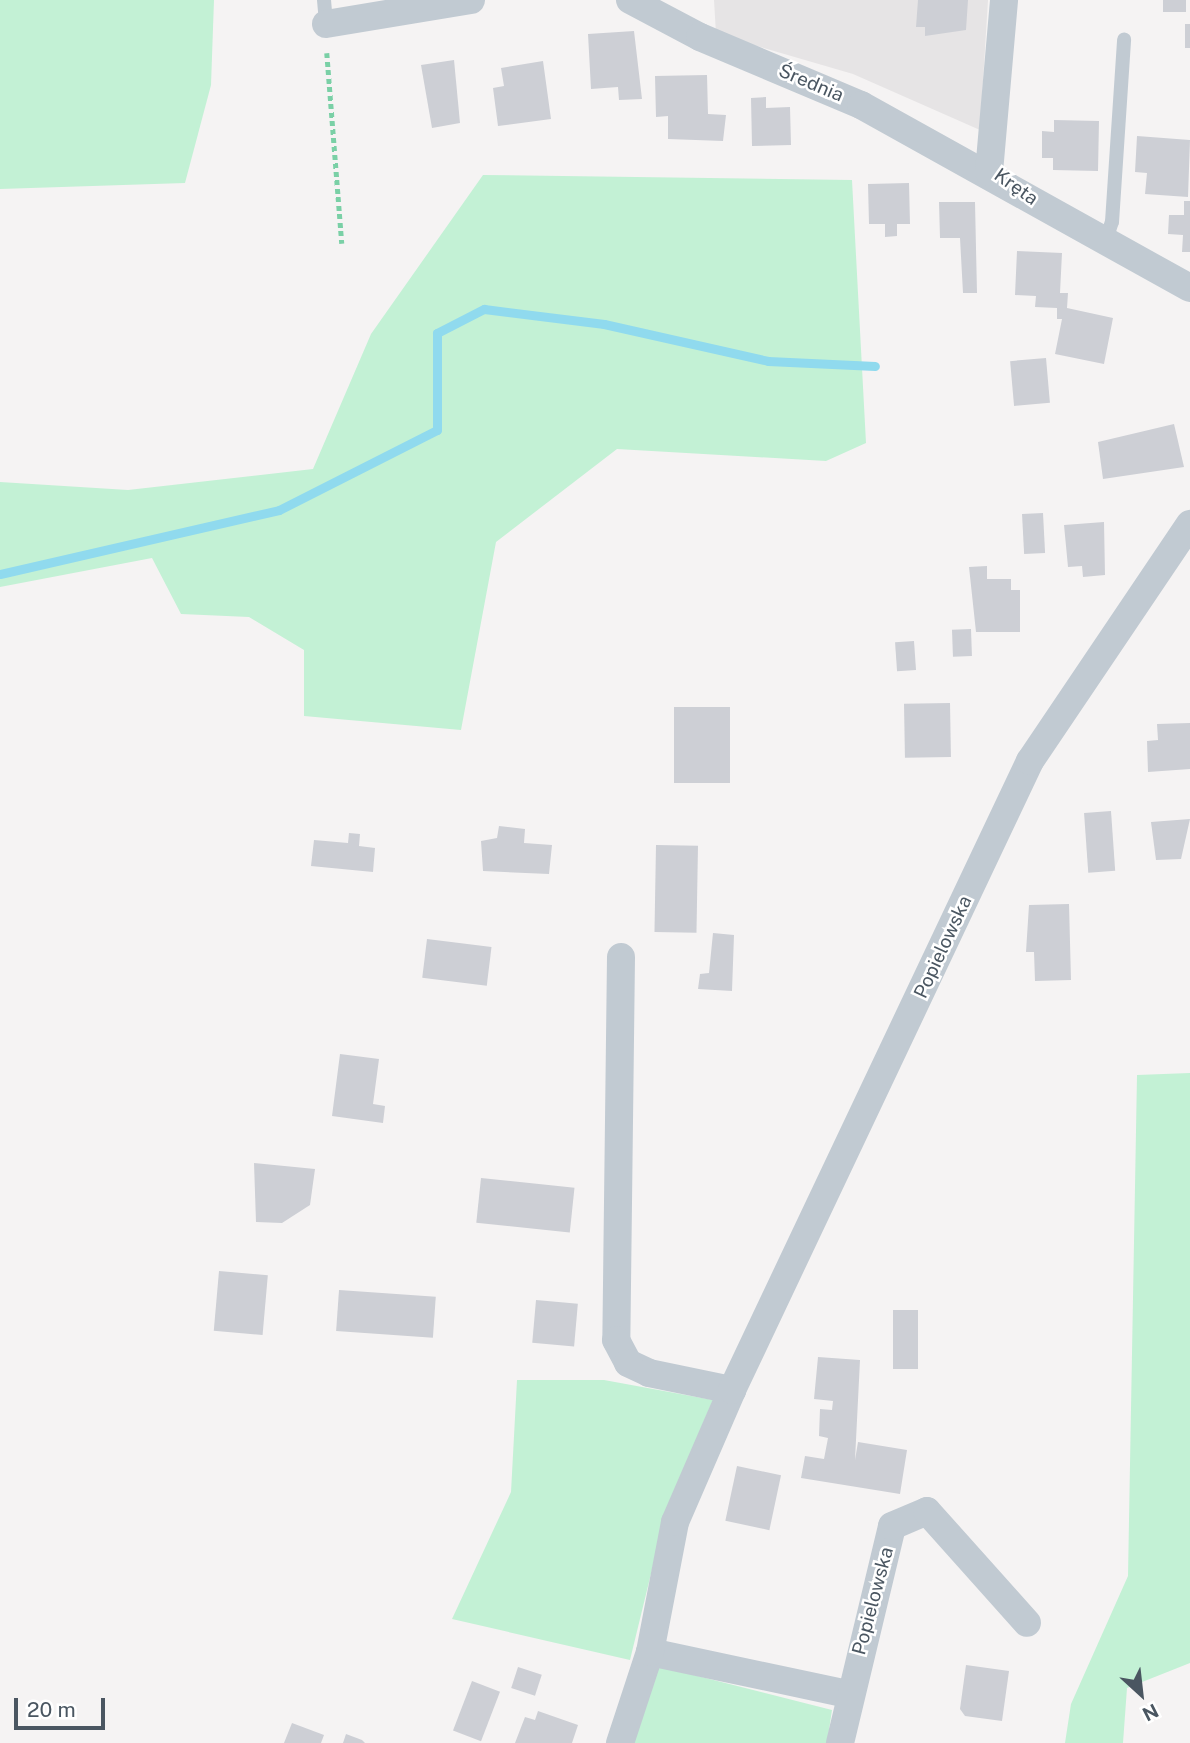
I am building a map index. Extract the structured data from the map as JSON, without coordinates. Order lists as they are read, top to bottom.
{
  "streets": {
    "street": ["Średnia", "Kręta", "Popielowska"]
  },
  "crossings": [
    ["Średnia", "Kręta"]
  ],
  "scale_bar": "20 m",
  "north": "bottom right"
}
